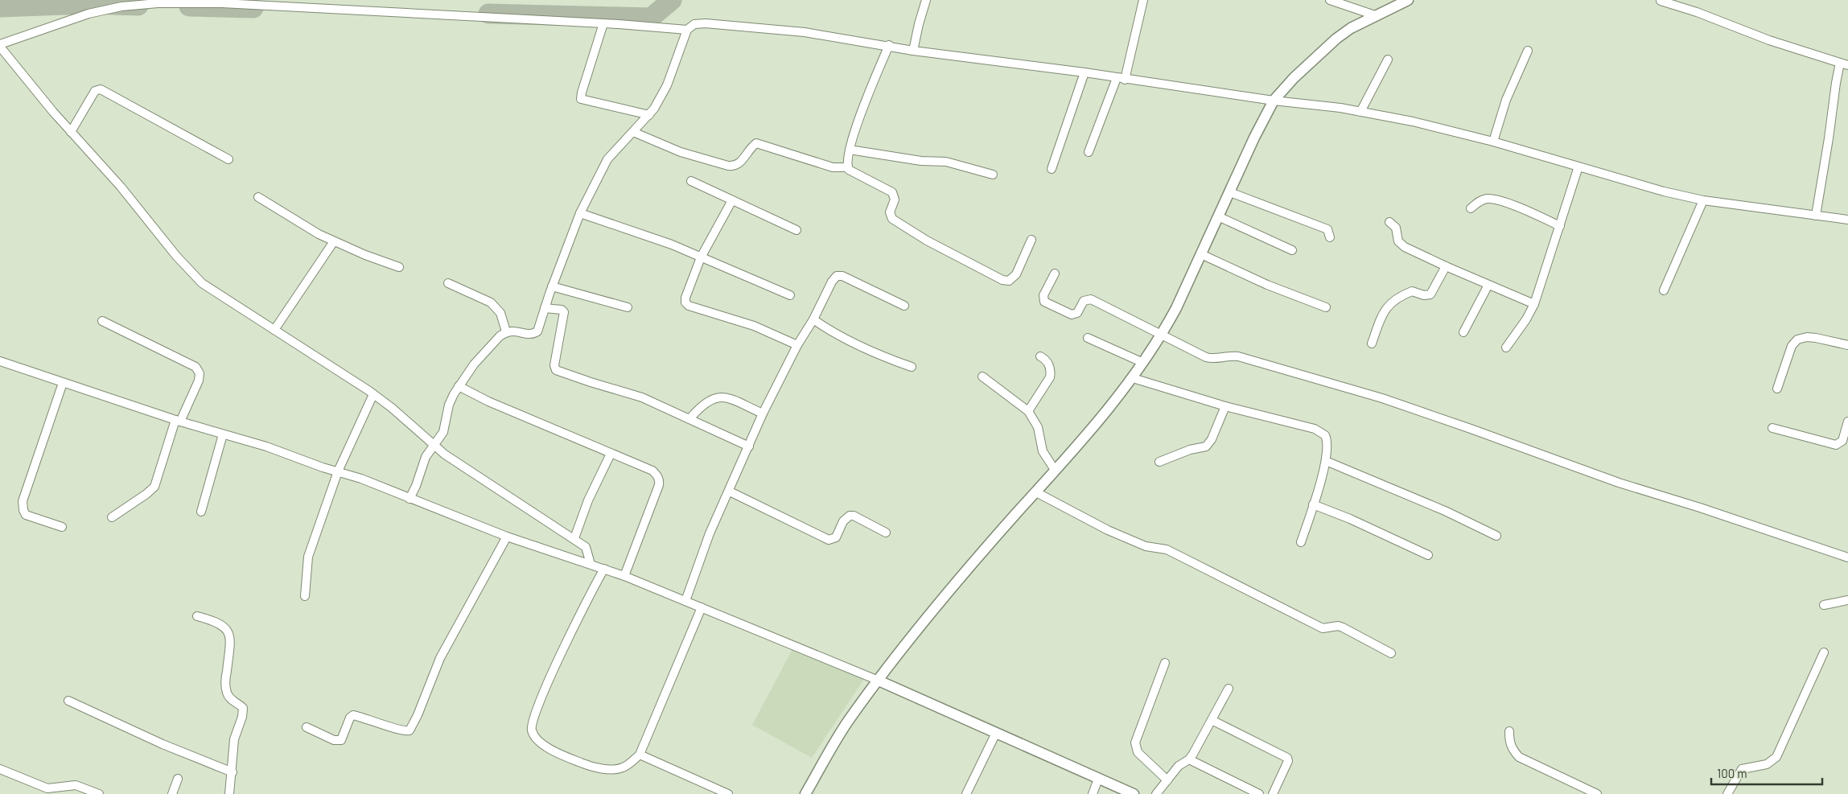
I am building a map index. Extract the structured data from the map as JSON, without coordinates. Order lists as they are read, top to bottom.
{
  "scale_bar": "100 m"
}
